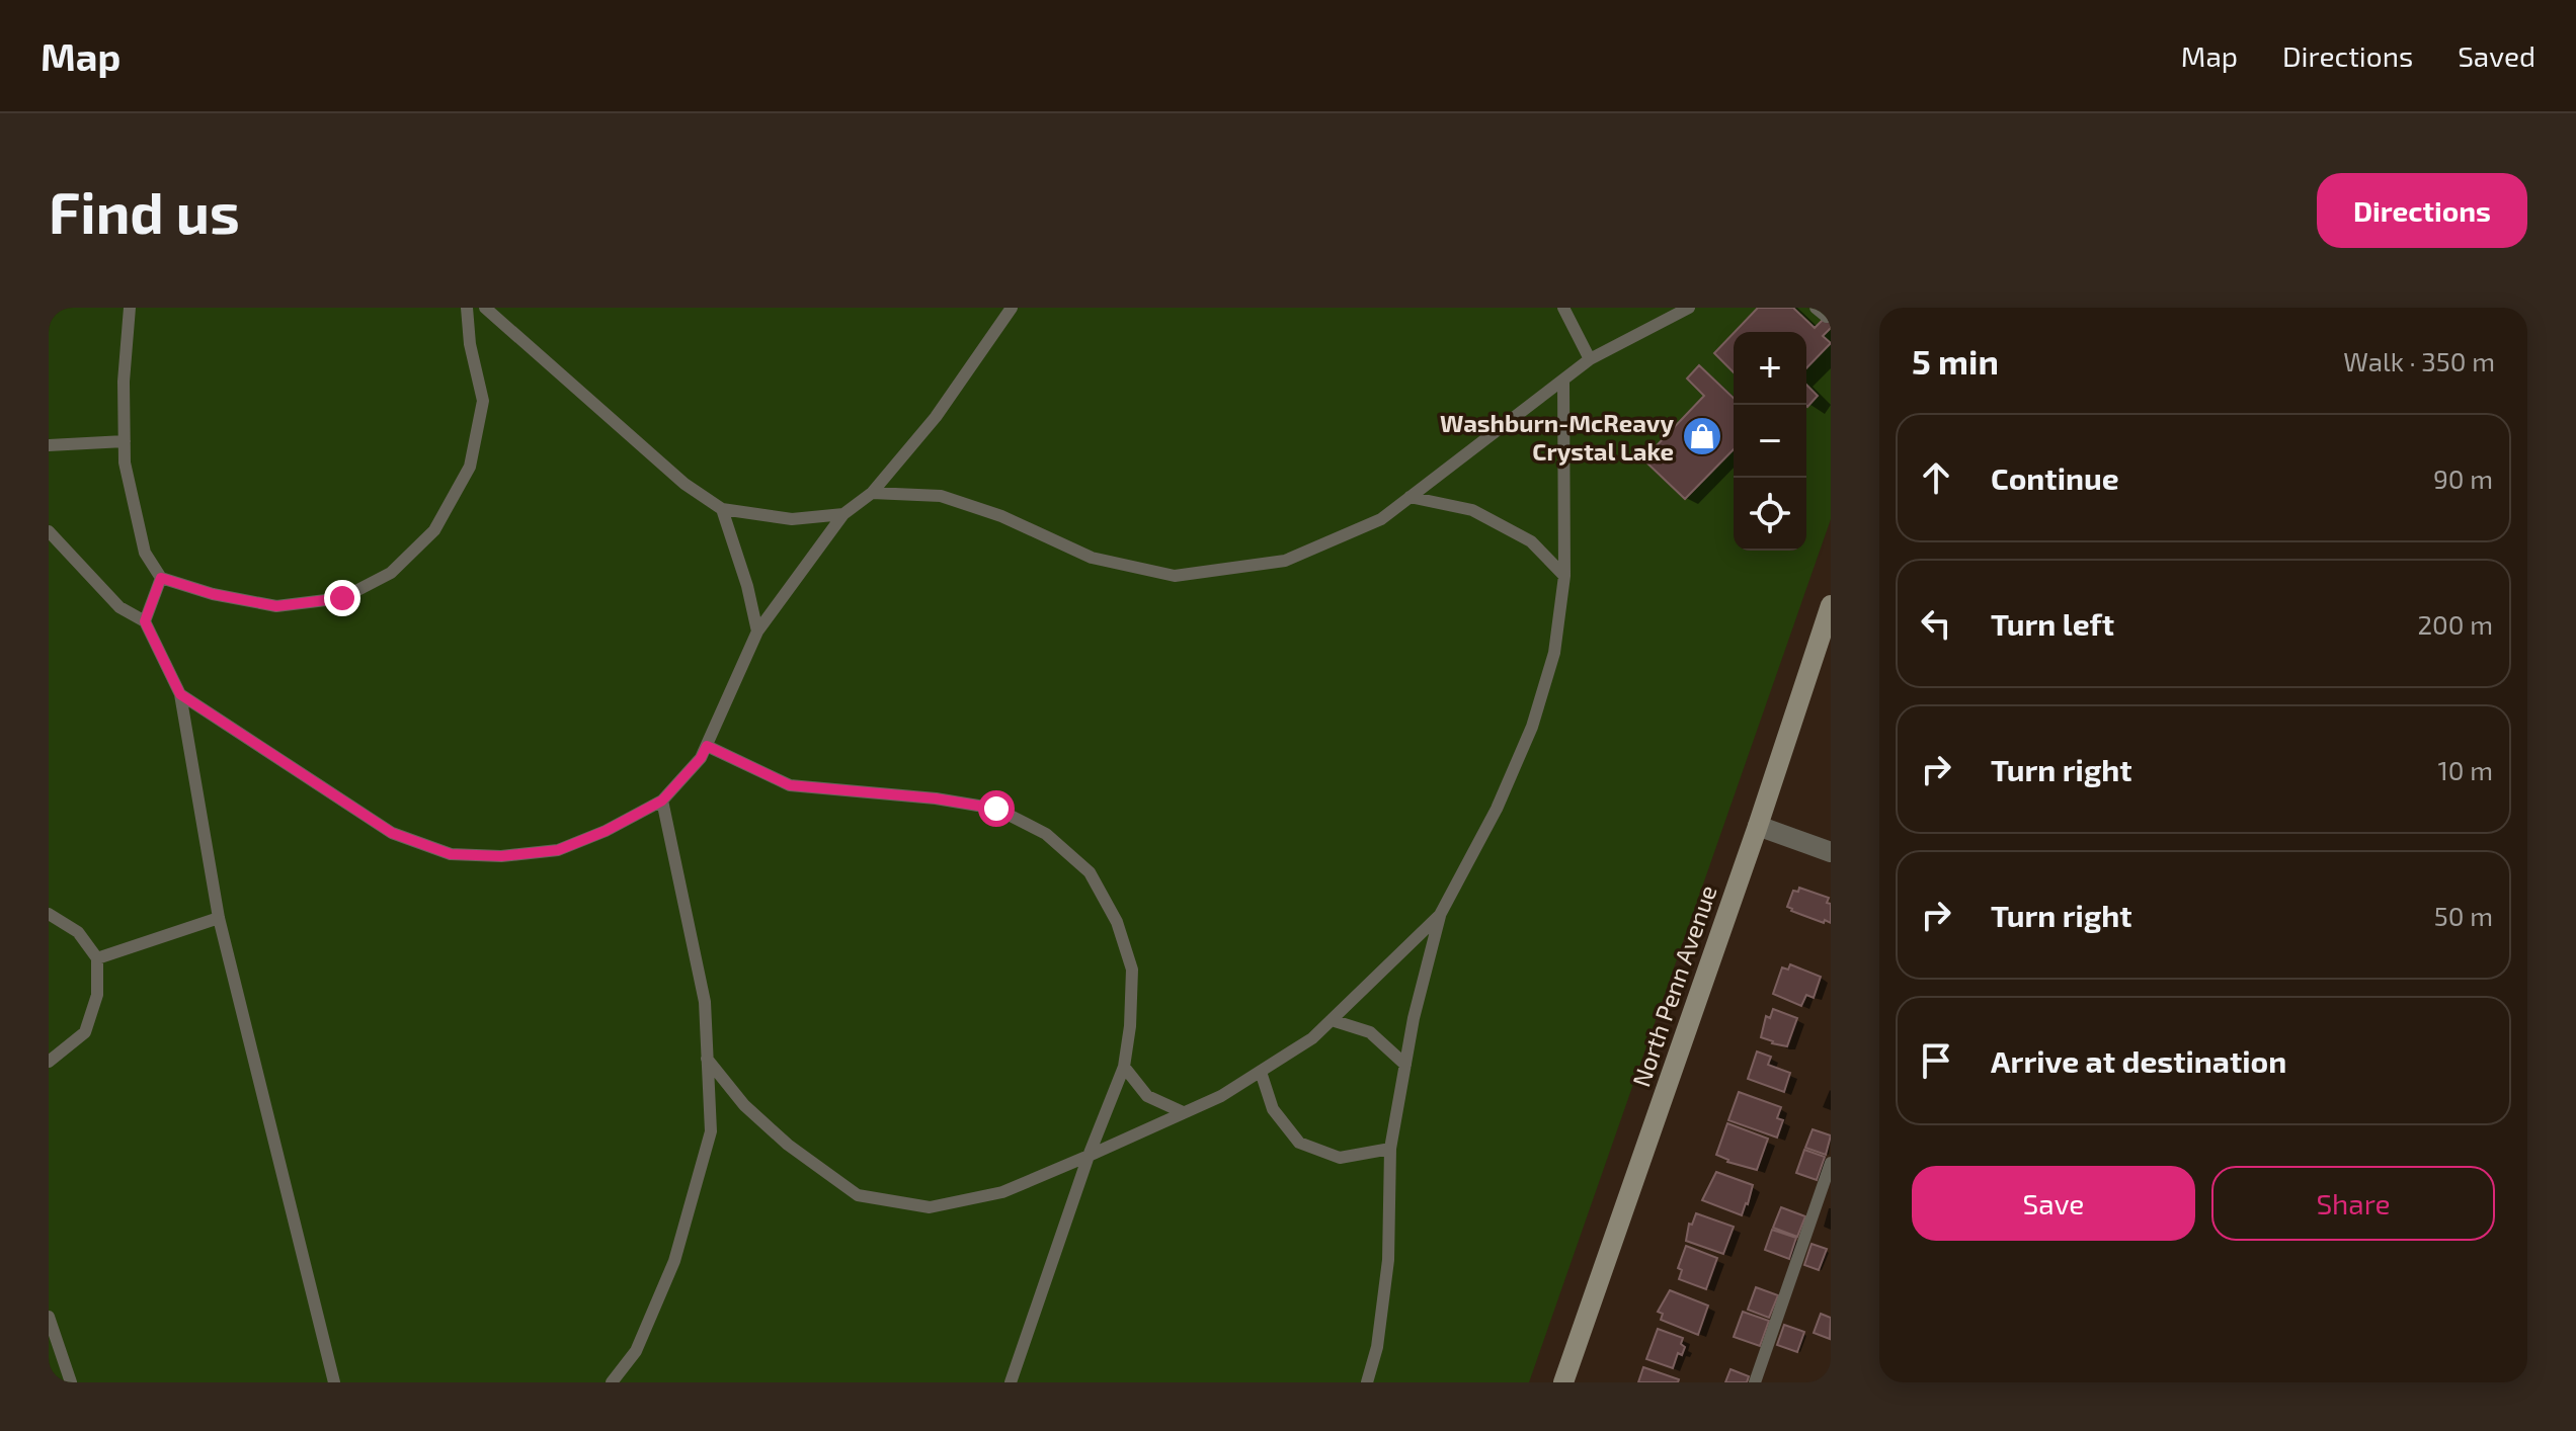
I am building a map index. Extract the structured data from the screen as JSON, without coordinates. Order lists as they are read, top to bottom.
{
  "streets": {
    "main road": ["North Penn Avenue"]
  },
  "places": {
    "shop": ["Washburn-McReavy Crystal Lake"]
  },
  "page": {
    "header": "Map",
    "nav": ["Map", "Directions", "Saved"],
    "buttons": [
      "Directions",
      ["Save", "Share"]
    ],
    "title": "Find us",
    "heading": ["5 min", "Walk · 350 m"],
    "map_buttons": ["+", "−"],
    "list": [
      ["Continue", "90 m"],
      ["Turn left", "200 m"],
      ["Turn right", "10 m"],
      ["Turn right", "50 m"],
      "Arrive at destination"
    ]
  }
}
